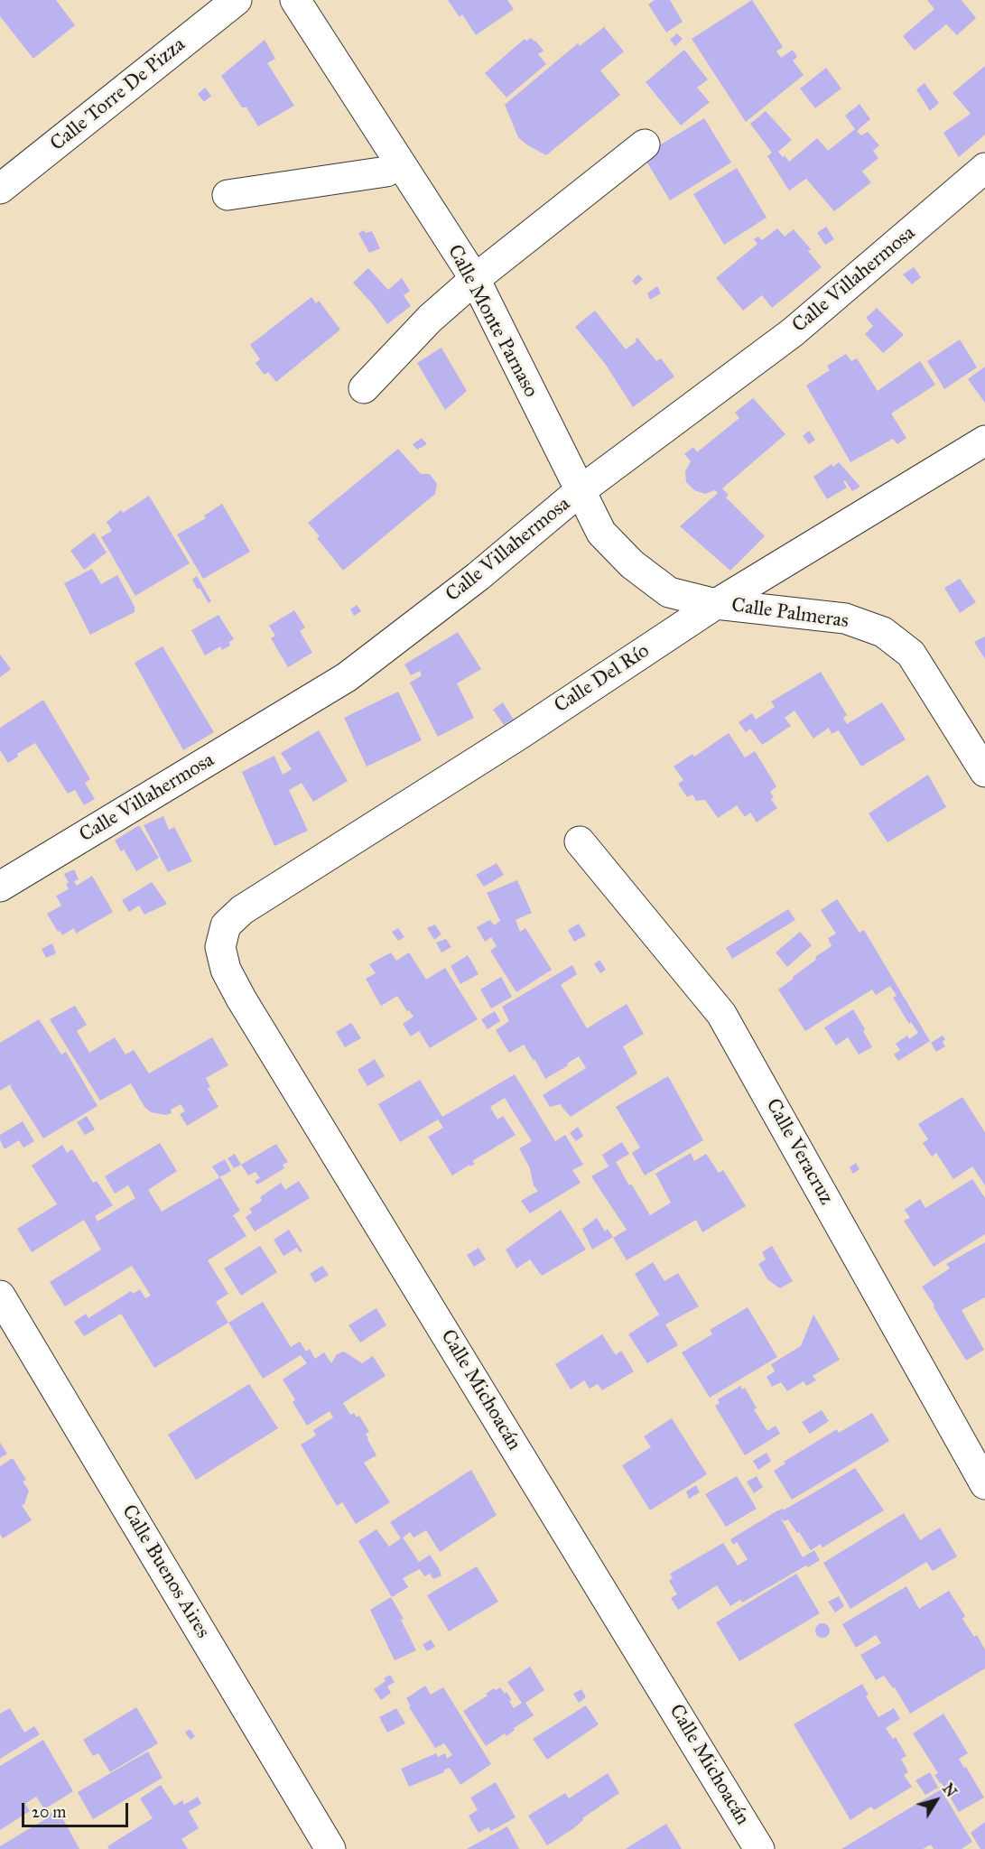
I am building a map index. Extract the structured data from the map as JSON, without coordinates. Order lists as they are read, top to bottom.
{
  "streets": {
    "street": [
      "Calle Torre De Pizza",
      "Calle Villahermosa",
      "Calle Monte Parnaso",
      "Calle Palmeras",
      "Calle Del Río",
      "Calle Veracruz",
      "Calle Michoacán",
      "Calle Buenos Aires"
    ]
  },
  "crossings": [
    ["Calle Villahermosa", "Calle Monte Parnaso"],
    ["Calle Monte Parnaso", "Calle Palmeras"],
    ["Calle Monte Parnaso", "Calle Del Río"],
    ["Calle Palmeras", "Calle Del Río"],
    ["Calle Del Río", "Calle Michoacán"]
  ],
  "scale_bar": "20 m",
  "north": "top right"
}
